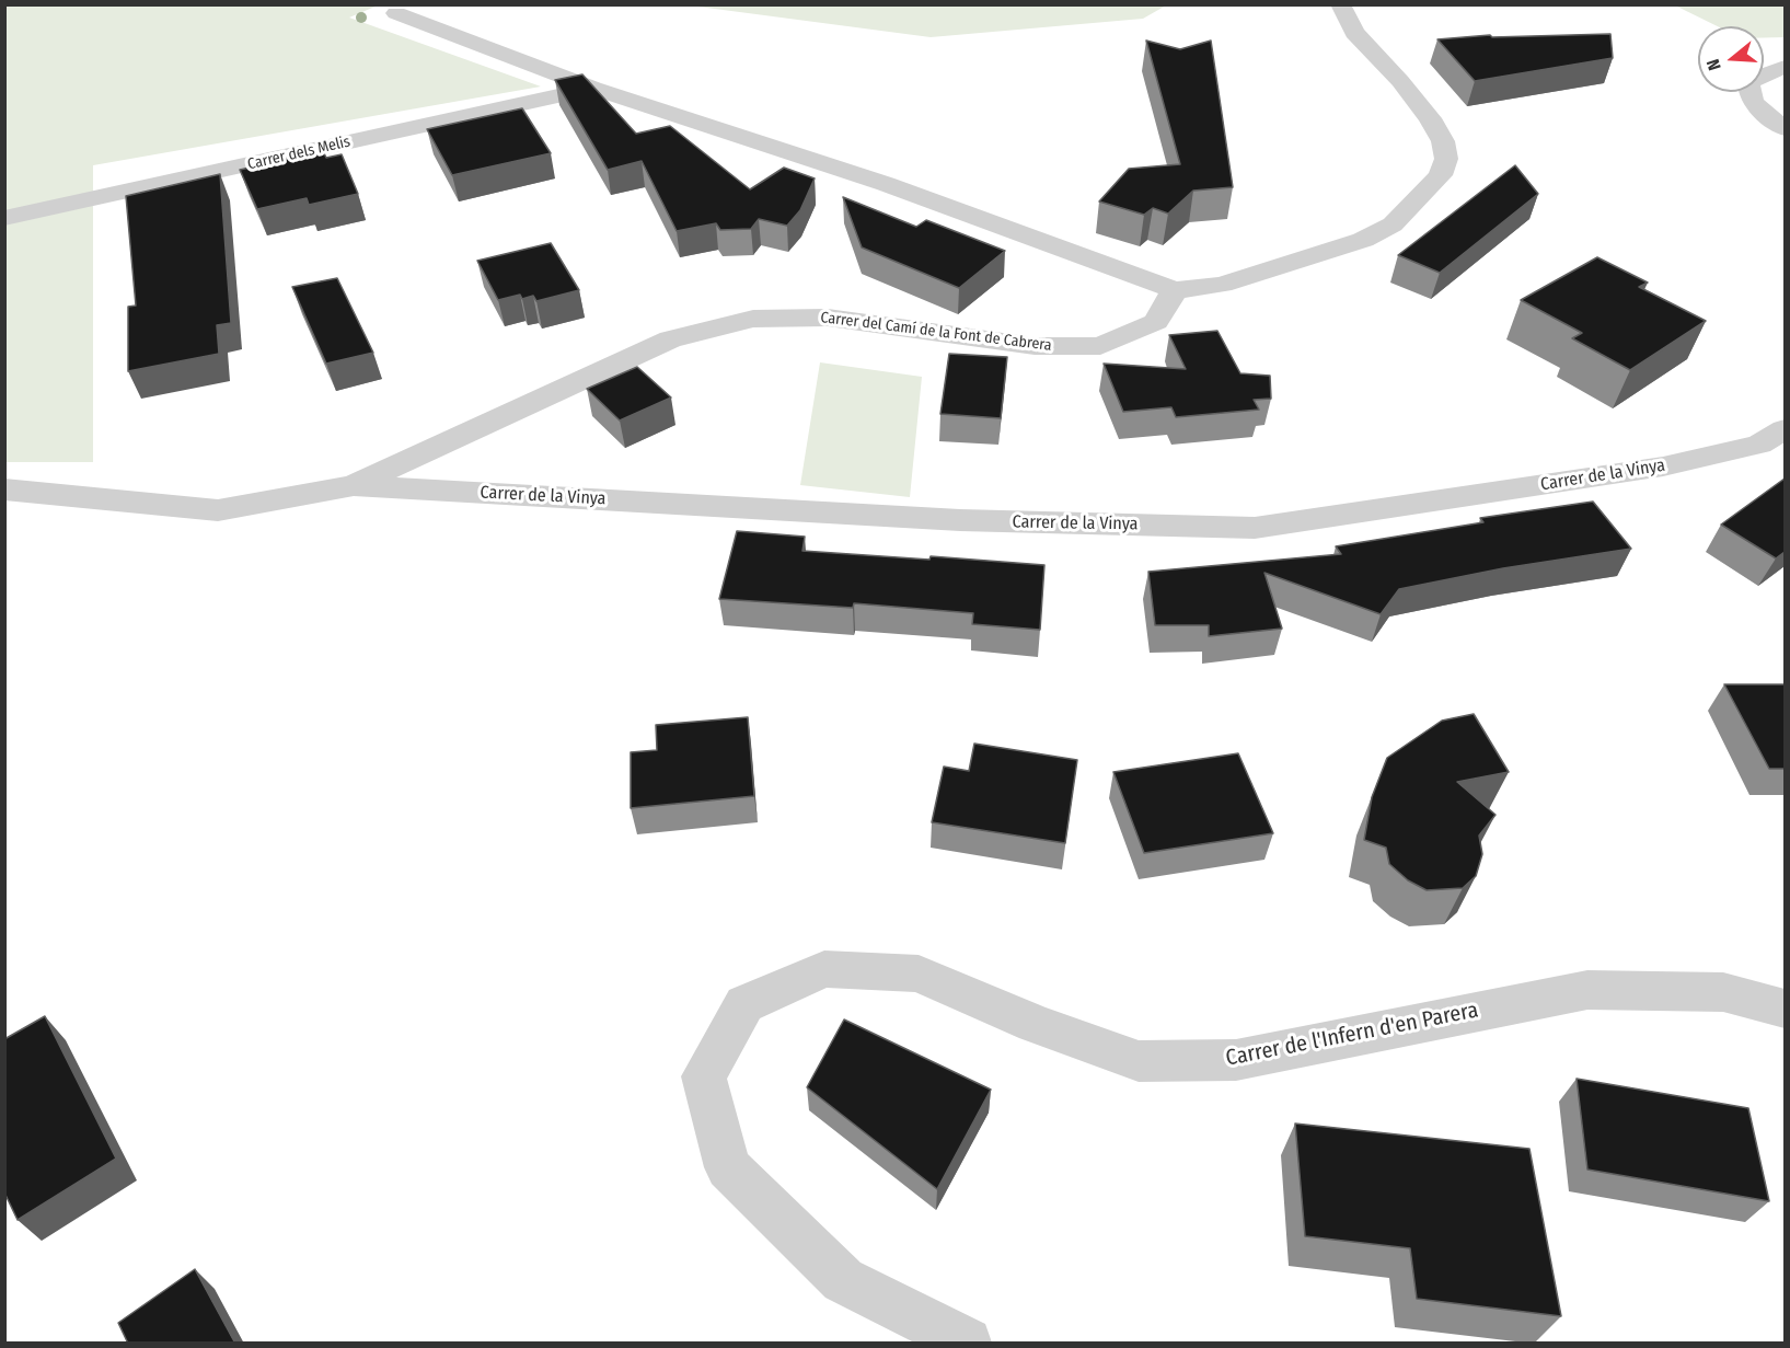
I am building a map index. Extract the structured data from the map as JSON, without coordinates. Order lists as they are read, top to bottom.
{
  "streets": {
    "street": [
      "Carrer dels Melis",
      "Carrer del Camí de la Font de Cabrera",
      "Carrer de la Vinya",
      "Carrer de l'Infern d'en Parera"
    ]
  },
  "crossings": [
    ["Carrer del Camí de la Font de Cabrera", "Carrer de la Vinya"]
  ],
  "north": "left"
}
